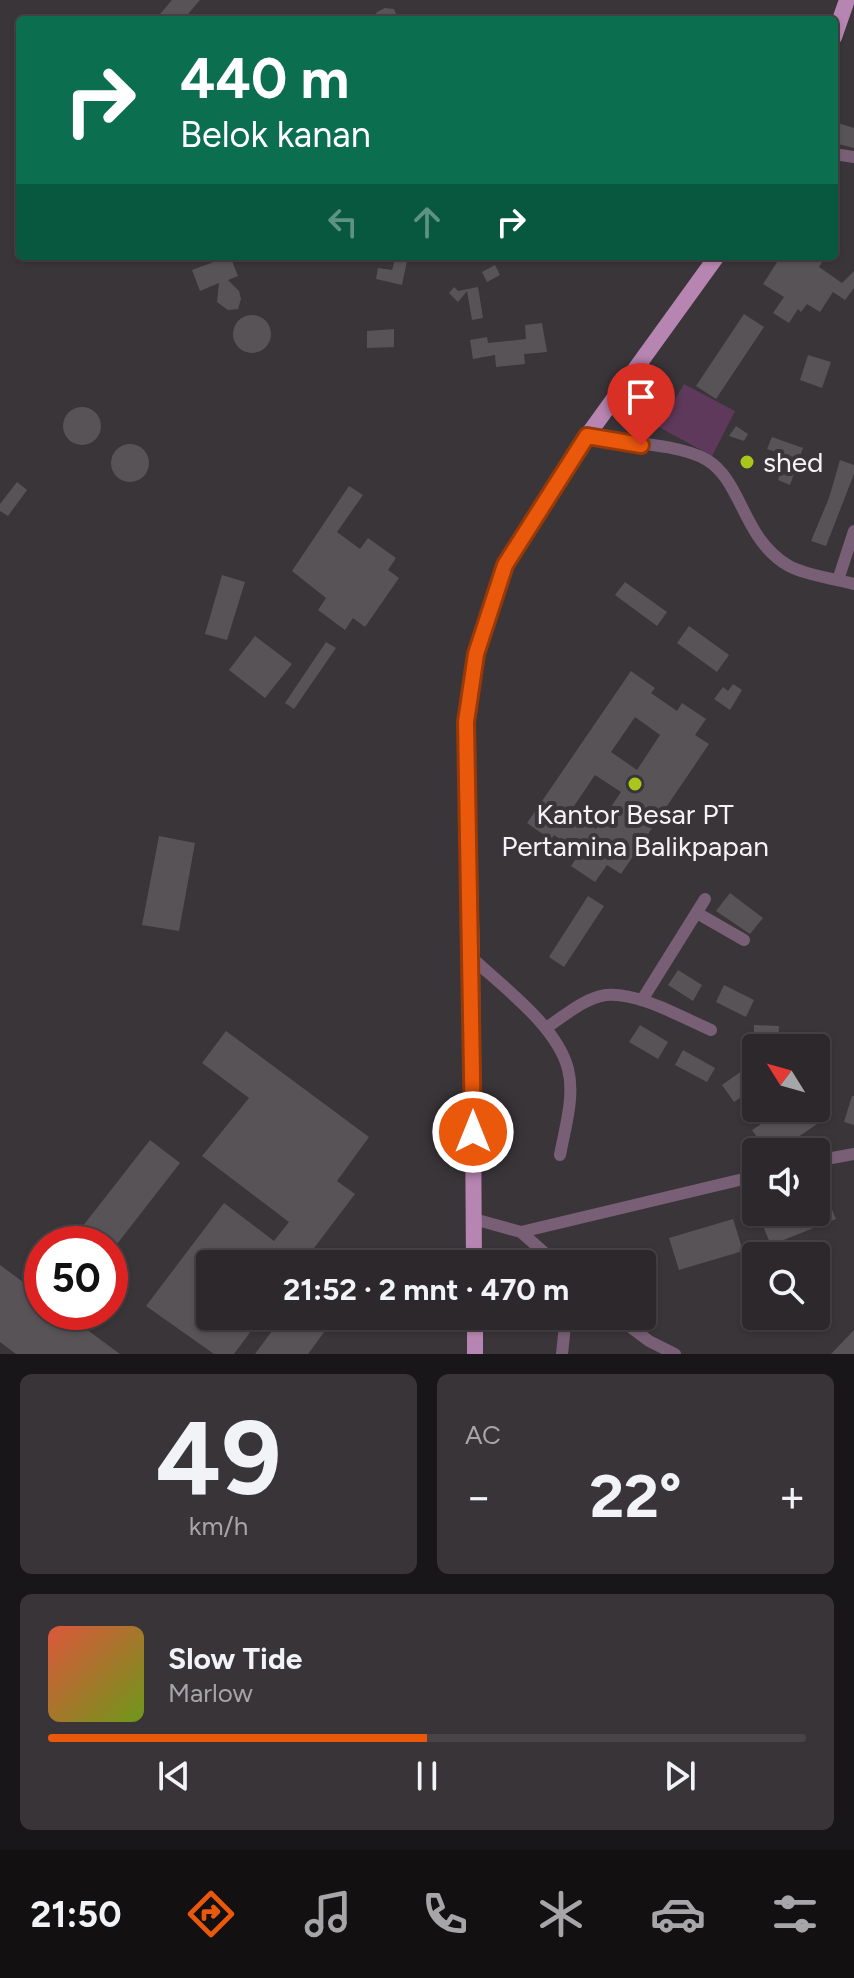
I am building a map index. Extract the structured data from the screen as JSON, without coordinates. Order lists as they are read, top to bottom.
{
  "places": ["shed", "Kantor Besar PT Pertamina Balikpapan"],
  "north": "top left",
  "page": {
    "turn": ["440 m", "Belok kanan"],
    "limit": "50",
    "trip": "21:52 · 2 mnt · 470 m",
    "tile": [
      ["49", "km/h"],
      "AC"
    ],
    "heat": ["−", "22°", "+"],
    "song": ["Slow Tide", "Marlow"],
    "tabs": "21:50"
  }
}
